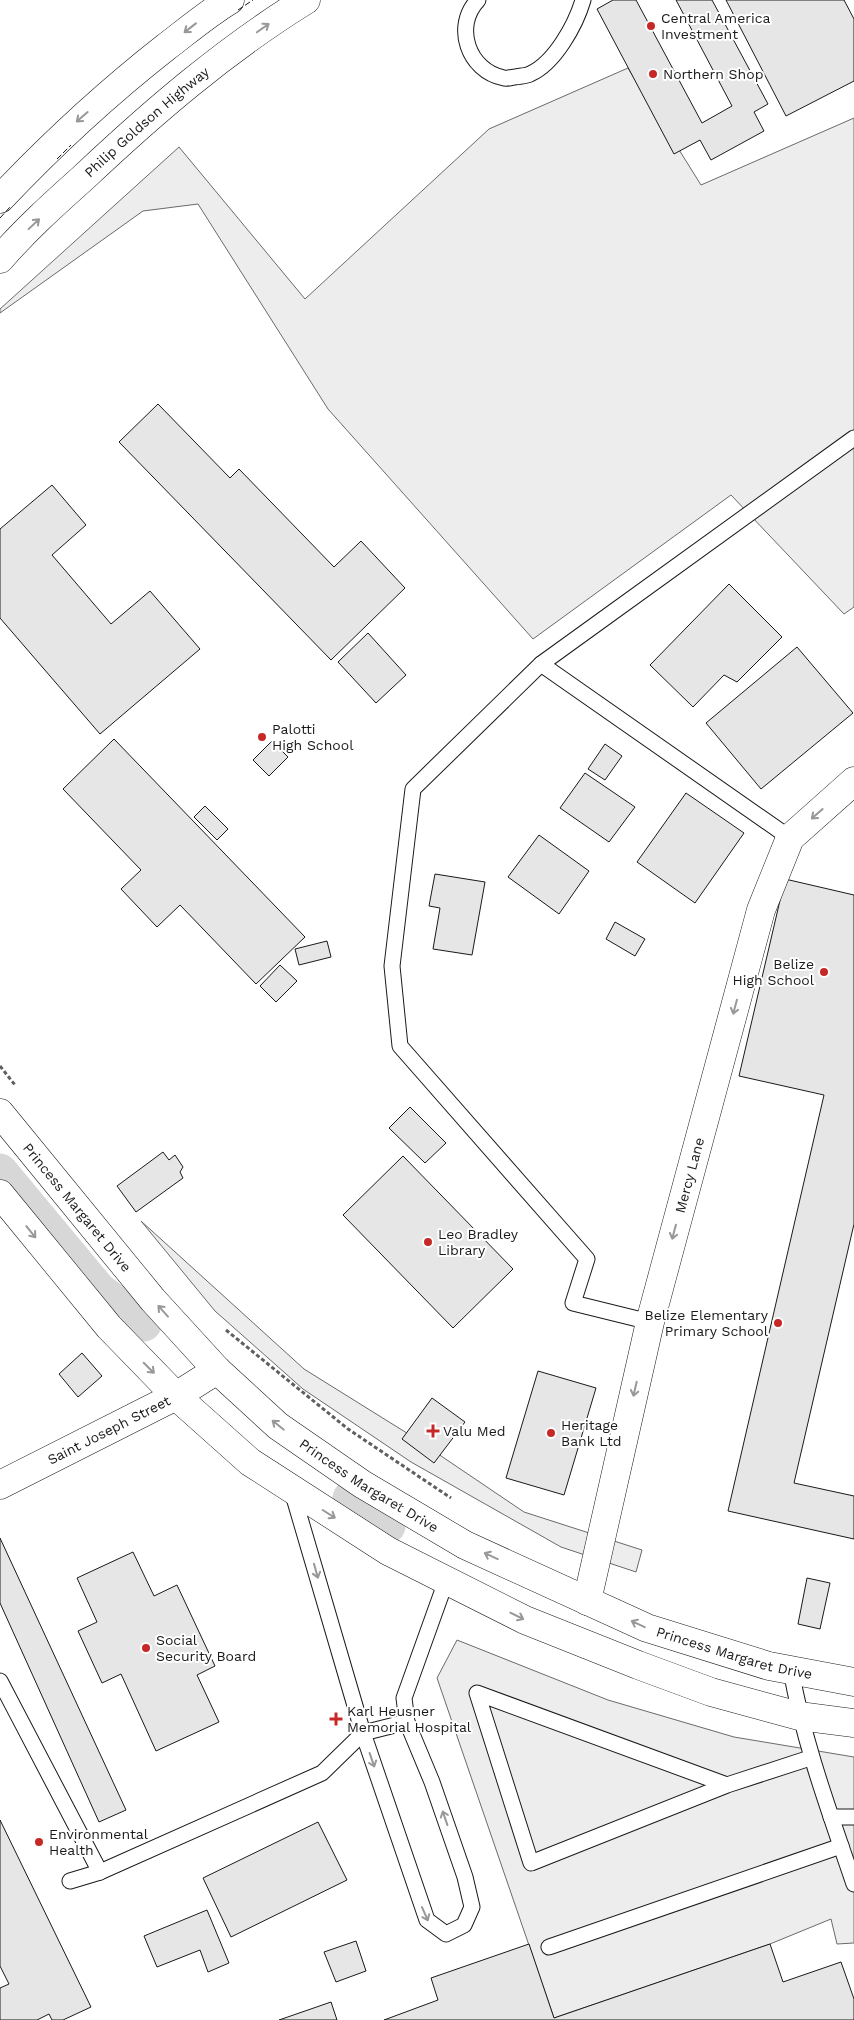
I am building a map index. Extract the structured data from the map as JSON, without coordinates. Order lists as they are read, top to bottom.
{
  "streets": {
    "main road": [
      "Philip Goldson Highway",
      "Mercy Lane",
      "Princess Margaret Drive",
      "Saint Joseph Street"
    ]
  },
  "crossings": [
    ["Mercy Lane", "Princess Margaret Drive"],
    ["Princess Margaret Drive", "Saint Joseph Street"]
  ],
  "one_way": ["Mercy Lane"],
  "places": {
    "other": [
      "Central America Investment",
      "Northern Shop",
      "Palotti High School",
      "Belize High School",
      "Leo Bradley Library",
      "Belize Elementary Primary School",
      "Heritage Bank Ltd",
      "Social Security Board",
      "Environmental Health"
    ],
    "health": ["Valu Med", "Karl Heusner Memorial Hospital"]
  }
}
